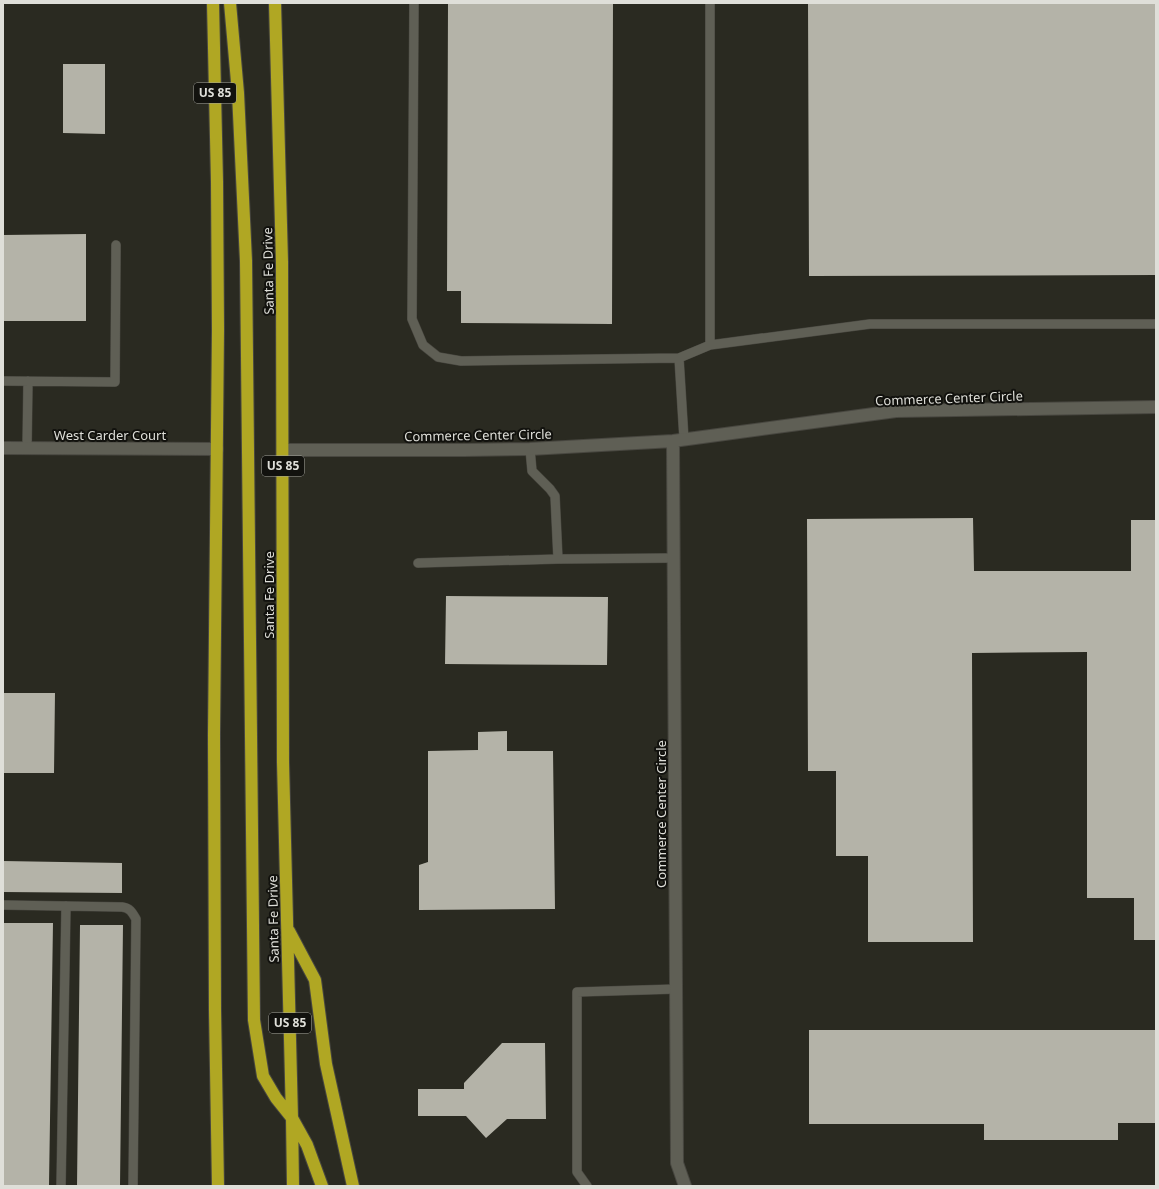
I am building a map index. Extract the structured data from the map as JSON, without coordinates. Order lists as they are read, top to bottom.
{
  "streets": {
    "highway": ["US 85", "Santa Fe Drive"],
    "street": ["Commerce Center Circle", "West Carder Court"]
  },
  "crossings": [
    ["US 85", "West Carder Court"],
    ["Santa Fe Drive", "Commerce Center Circle"]
  ]
}
